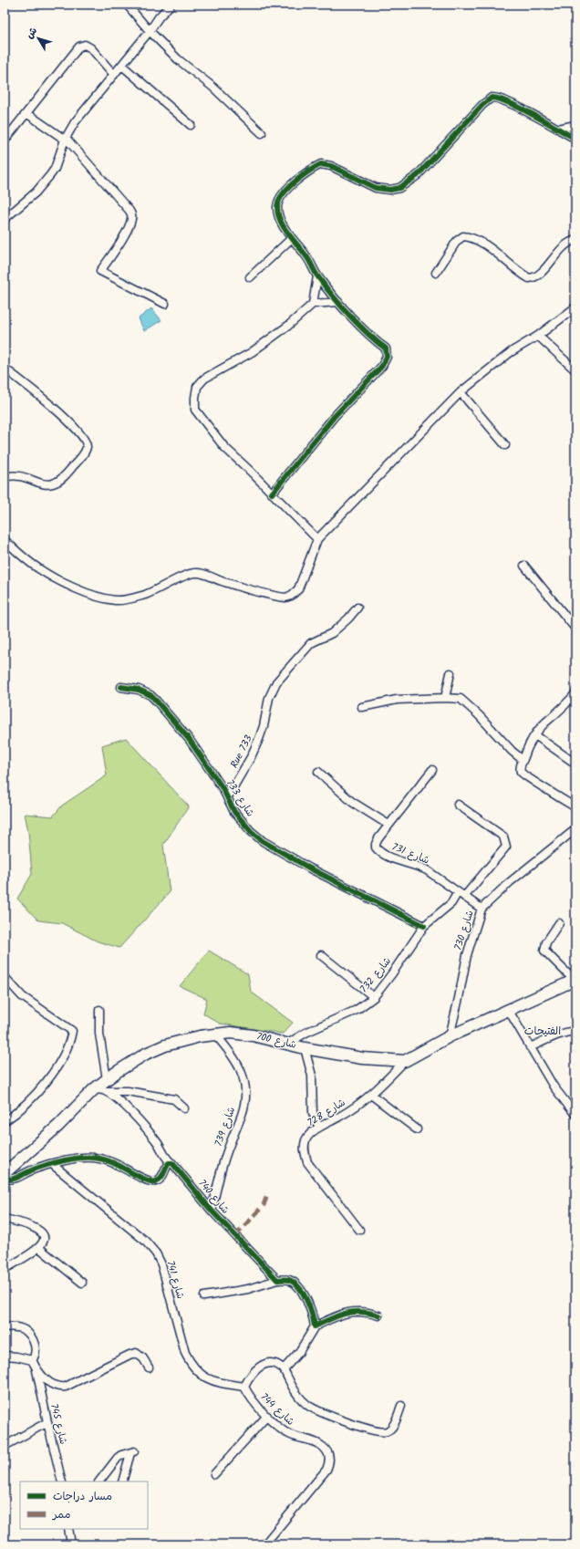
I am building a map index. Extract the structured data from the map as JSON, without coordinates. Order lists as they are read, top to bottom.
{
  "streets": {
    "main road": ["شارع 700"],
    "street": [
      "Rue 733",
      "شارع 733",
      "شارع 731",
      "شارع 730",
      "شارع 732",
      "شارع 728",
      "شارع 739",
      "شارع 740",
      "شارع 741",
      "شارع 744",
      "شارع 745"
    ]
  },
  "crossings": [
    ["Rue 733", "شارع 733"],
    ["شارع 733", "شارع 732"],
    ["شارع 731", "شارع 730"],
    ["شارع 731", "شارع 732"],
    ["شارع 732", "شارع 700"],
    ["شارع 700", "شارع 728"],
    ["شارع 700", "شارع 739"],
    ["شارع 700", "شارع 740"],
    ["شارع 739", "شارع 740"],
    ["شارع 741", "شارع 744"]
  ],
  "districts": ["الفتيحات"],
  "legend": ["مسار دراجات", "ممر"],
  "north": "top left"
}
